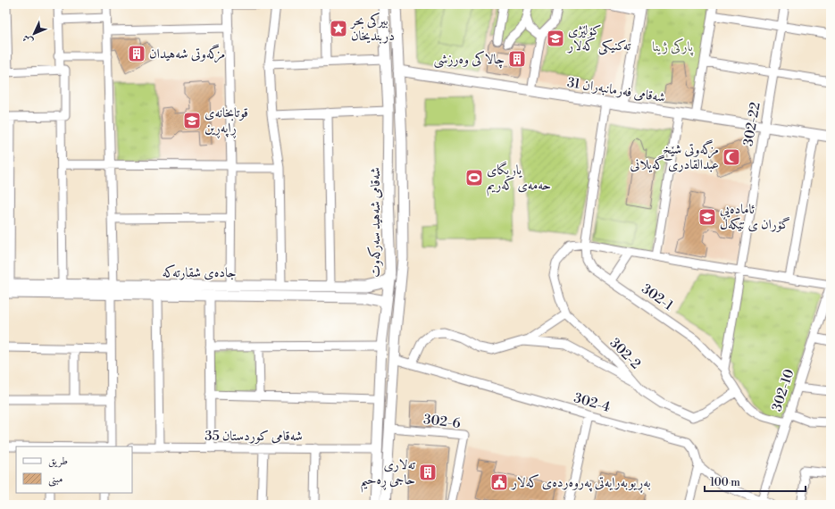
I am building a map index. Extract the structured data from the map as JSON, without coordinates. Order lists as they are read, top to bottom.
{
  "streets": {
    "main road": ["شەقامی فەرمانبەران 31", "شەقامی شەهید سەرکەوت", "جادەی شقارتەکە"],
    "street": [
      "302-22",
      "302-1",
      "302-2",
      "302-10",
      "302-4",
      "302-6",
      "شەقامی کوردستان 35"
    ]
  },
  "crossings": [
    ["شەقامی فەرمانبەران 31", "302-22"],
    ["شەقامی فەرمانبەران 31", "شەقامی شەهید سەرکەوت"],
    ["شەقامی فەرمانبەران 31", "302-1"],
    ["302-22", "302-1"],
    ["شەقامی شەهید سەرکەوت", "جادەی شقارتەکە"],
    ["شەقامی شەهید سەرکەوت", "302-4"],
    ["شەقامی شەهید سەرکەوت", "302-6"],
    ["شەقامی شەهید سەرکەوت", "شەقامی کوردستان 35"],
    ["302-1", "302-2"],
    ["302-1", "302-10"]
  ],
  "parks": ["پارکی ژینا"],
  "places": {
    "place": ["بيركى بحر دربنديخان"],
    "school or university": ["کۆلێژی تەکنیکی کەلار", "قوتابخانەی ڕاپەڕین", "ئامادەیی گۆران ی تێکەڵ"],
    "building": ["مزگەوتی شەهیدان", "چالاکی وەرزشی", "تەلاری حاجی ڕەحیم"],
    "mosque": ["مزگەوتی شێخ عبدالقادری گەیلانی"],
    "sports": ["یاریگای ‌حەمەی کەریم"],
    "public building": ["بەڕیوبەرایەتی پەروەردەی کەلار"]
  },
  "legend": ["طريق", "مبنى"],
  "scale_bar": "100 m",
  "north": "bottom left"
}
